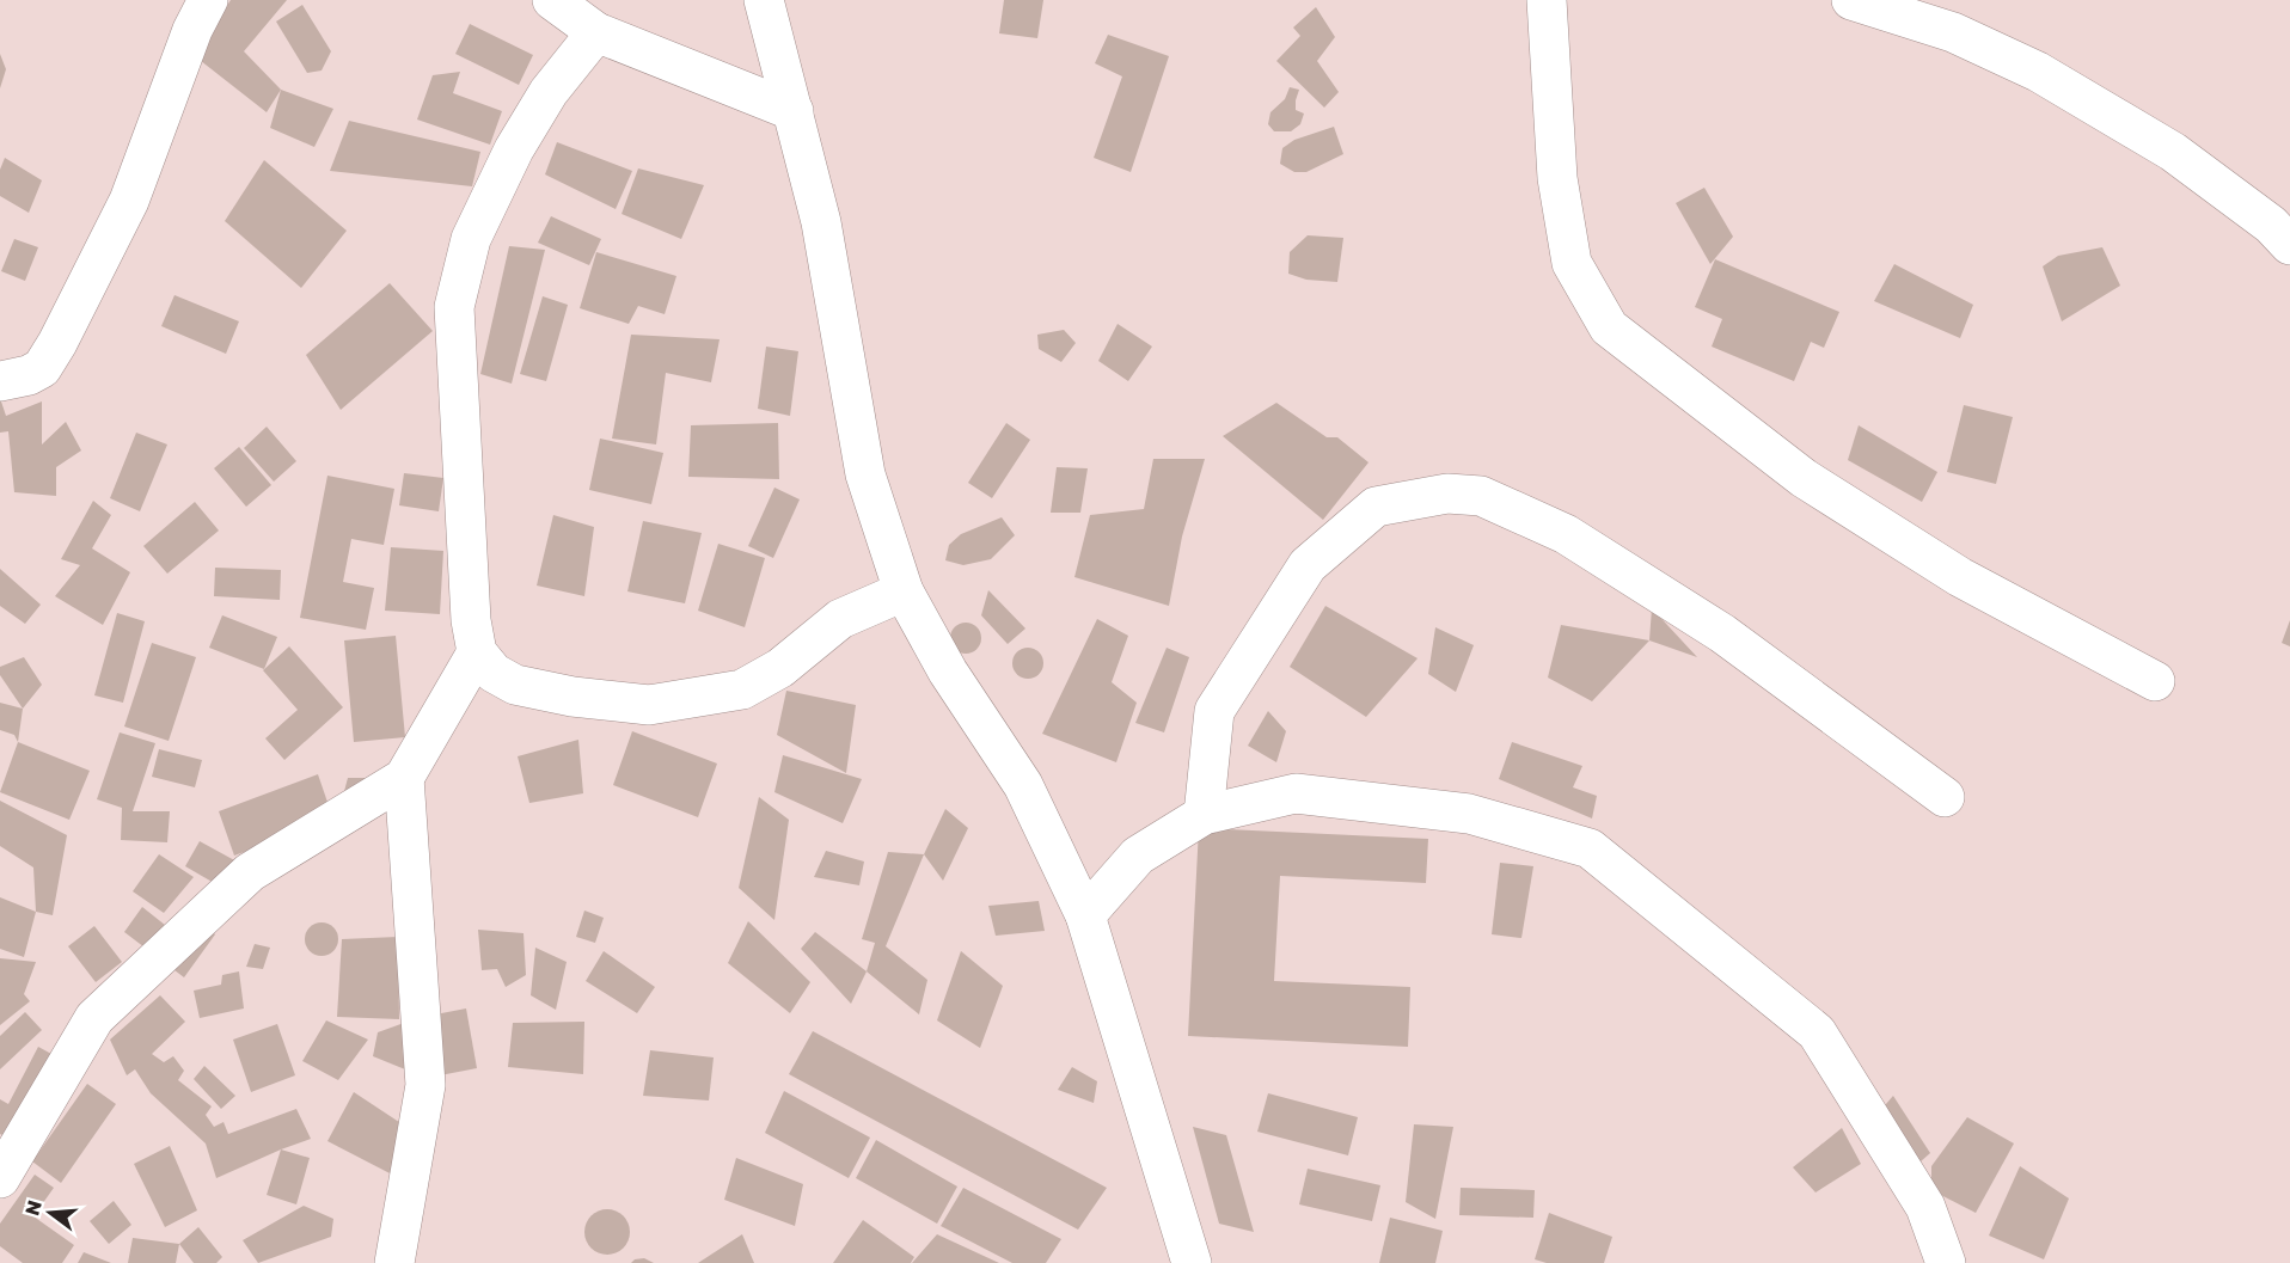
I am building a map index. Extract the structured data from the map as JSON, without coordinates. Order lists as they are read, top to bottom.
{
  "north": "left"
}
